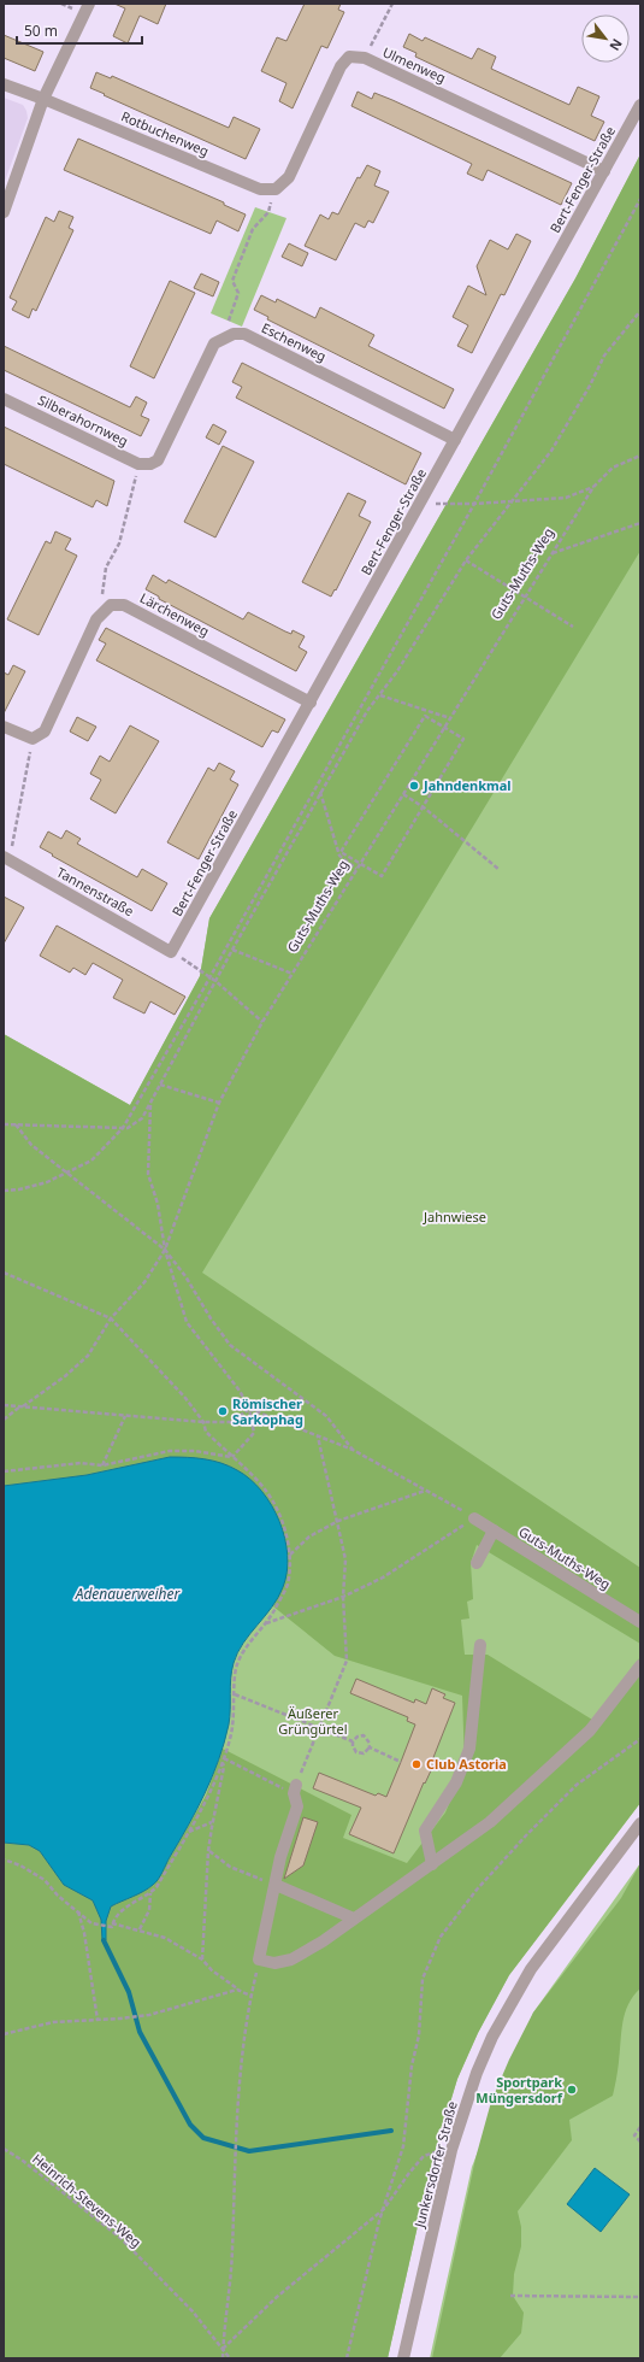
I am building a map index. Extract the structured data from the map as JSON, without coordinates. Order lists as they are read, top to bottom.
{
  "streets": {
    "street": [
      "Ulmenweg",
      "Rotbuchenweg",
      "Bert-Fenger-Straße",
      "Eschenweg",
      "Silberahornweg",
      "Guts-Muths-Weg",
      "Lärchenweg",
      "Tannenstraße",
      "Junkersdorfer Straße"
    ],
    "path": ["Heinrich-Stevens-Weg"]
  },
  "crossings": [
    ["Ulmenweg", "Rotbuchenweg"],
    ["Ulmenweg", "Bert-Fenger-Straße"],
    ["Bert-Fenger-Straße", "Eschenweg"],
    ["Bert-Fenger-Straße", "Lärchenweg"],
    ["Bert-Fenger-Straße", "Tannenstraße"]
  ],
  "water": ["Adenauerweiher"],
  "parks": ["Jahnwiese", "Äußerer Grüngürtel"],
  "places": [
    "Jahndenkmal",
    "Römischer Sarkophag",
    "Club Astoria",
    "Sportpark Müngersdorf"
  ],
  "scale_bar": "50 m",
  "north": "bottom right"
}
